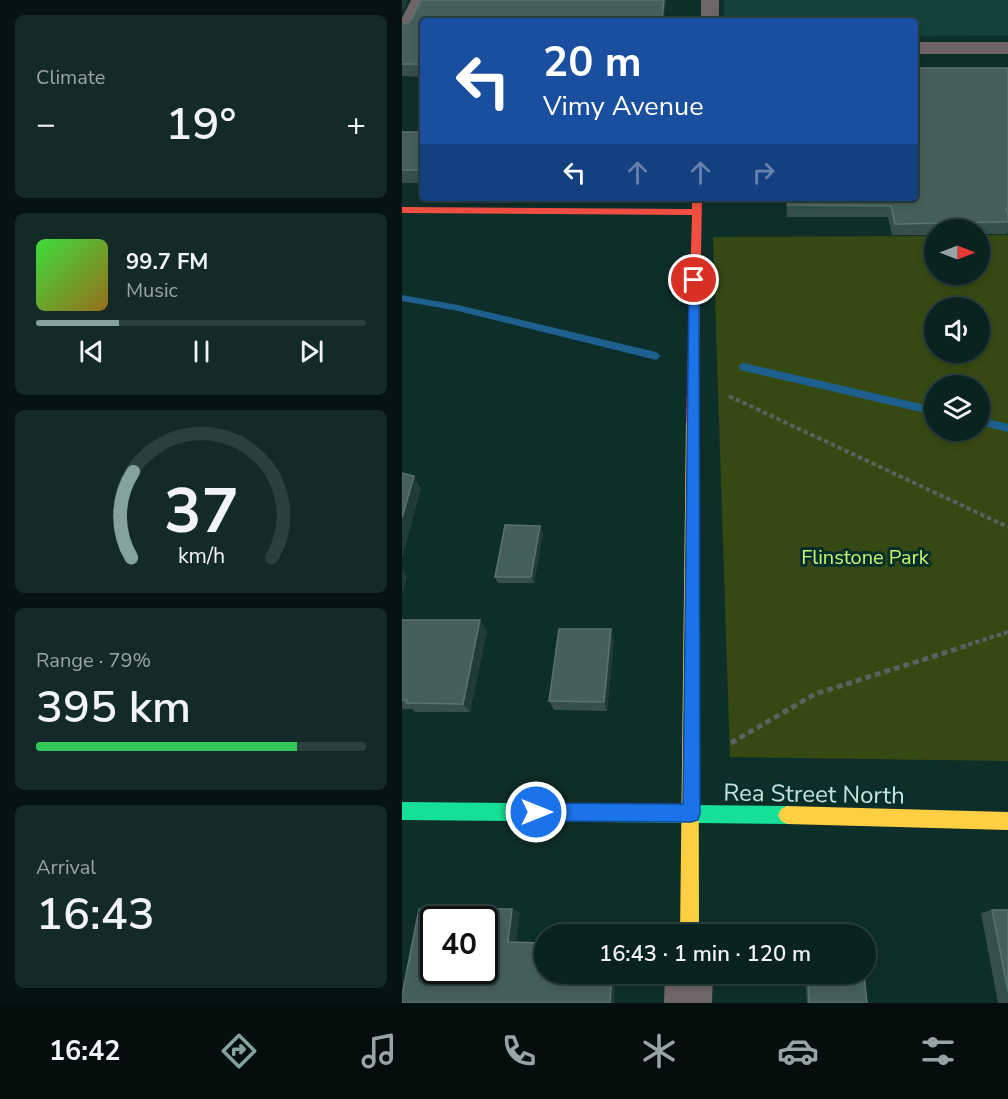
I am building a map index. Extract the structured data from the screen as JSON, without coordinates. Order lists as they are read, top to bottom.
{
  "streets": {
    "street": ["Rea Street North"]
  },
  "parks": ["Flinstone Park"],
  "north": "right",
  "page": {
    "tile": [
      "Climate",
      ["Range · 79%", "395 km"],
      ["Arrival", "16:43"]
    ],
    "turn": ["20 m", "Vimy Avenue"],
    "heat": ["−", "19°", "+"],
    "song": ["99.7 FM", "Music"],
    "limit": "40",
    "trip": "16:43 · 1 min · 120 m",
    "tabs": "16:42",
    "gauge": ["37", "km/h"]
  }
}
